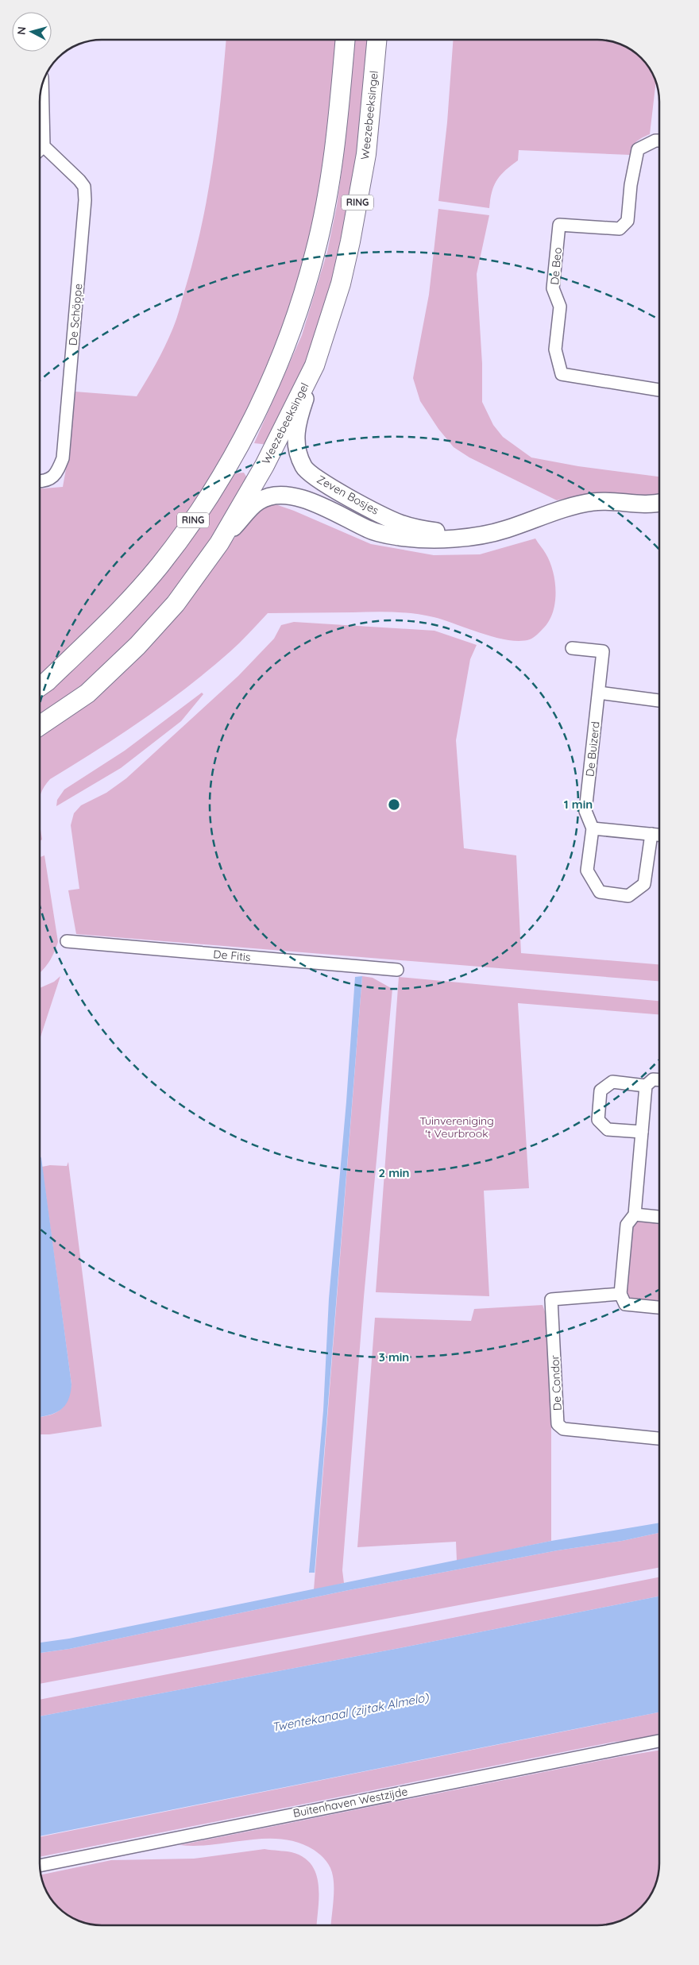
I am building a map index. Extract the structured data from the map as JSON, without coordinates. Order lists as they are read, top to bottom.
{
  "streets": {
    "main road": ["Weezebeeksingel", "RING"],
    "street": [
      "De Beo",
      "De Schöppe",
      "Zeven Bosjes",
      "De Buizerd",
      "De Fitis",
      "De Condor",
      "Buitenhaven Westzijde"
    ]
  },
  "crossings": [
    ["Weezebeeksingel", "Zeven Bosjes"]
  ],
  "water": ["Twentekanaal (zijtak Almelo)"],
  "parks": ["Tuinvereniging 't Veurbrook"],
  "north": "left",
  "rings": ["1 min", "2 min", "3 min"]
}
